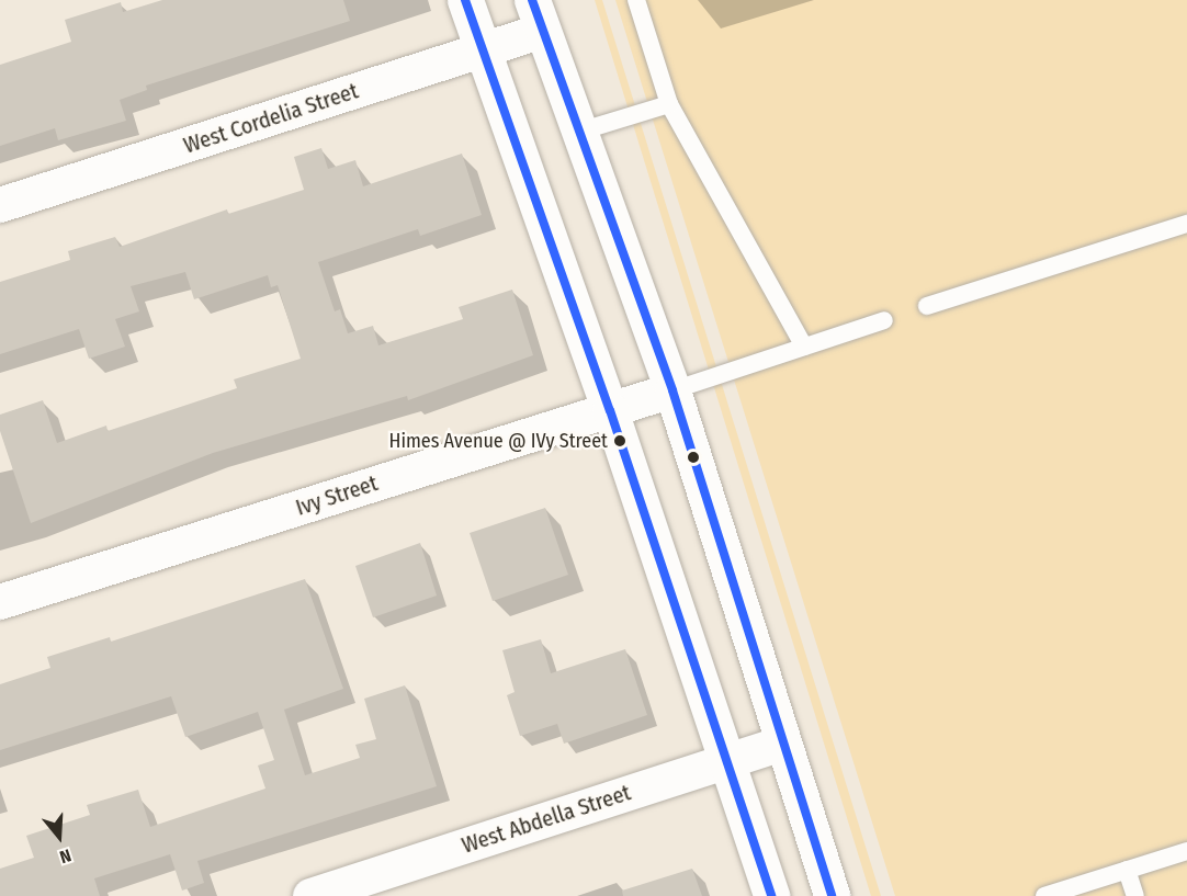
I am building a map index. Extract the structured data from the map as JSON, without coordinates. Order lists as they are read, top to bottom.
{
  "streets": {
    "street": ["West Cordelia Street", "Ivy Street", "West Abdella Street"]
  },
  "places": ["Himes Avenue @ IVy Street"],
  "north": "bottom"
}
